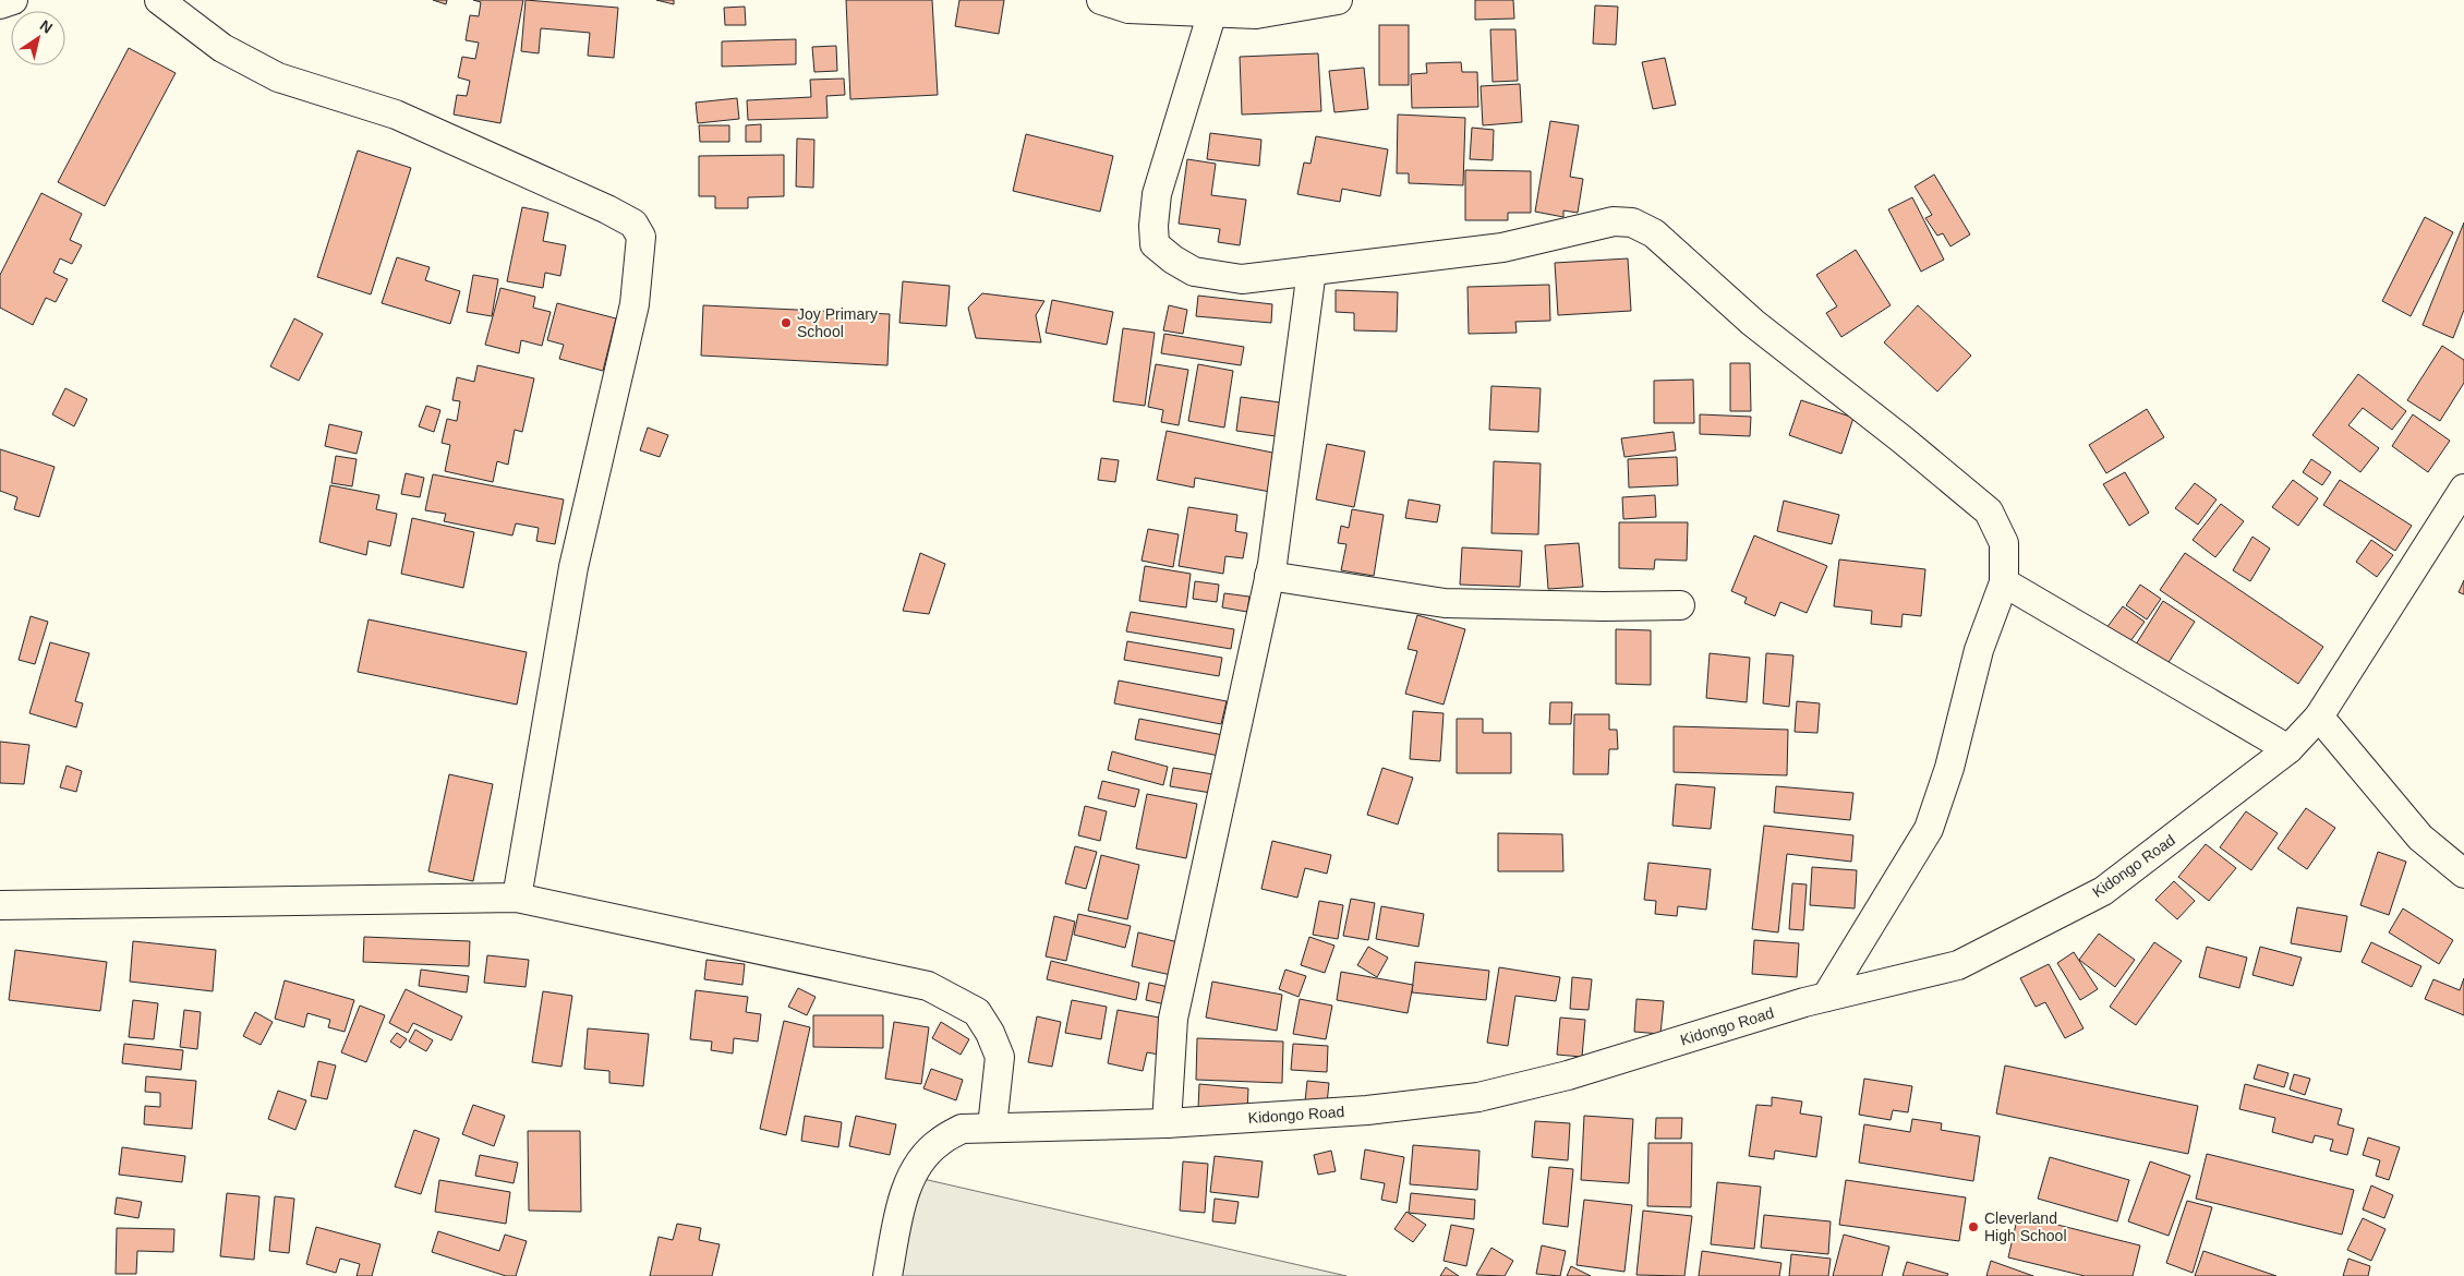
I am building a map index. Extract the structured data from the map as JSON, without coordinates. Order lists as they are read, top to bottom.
{
  "streets": {
    "street": ["Kidongo Road"]
  },
  "places": ["Joy Primary School", "Cleverland High School"],
  "north": "top right"
}
